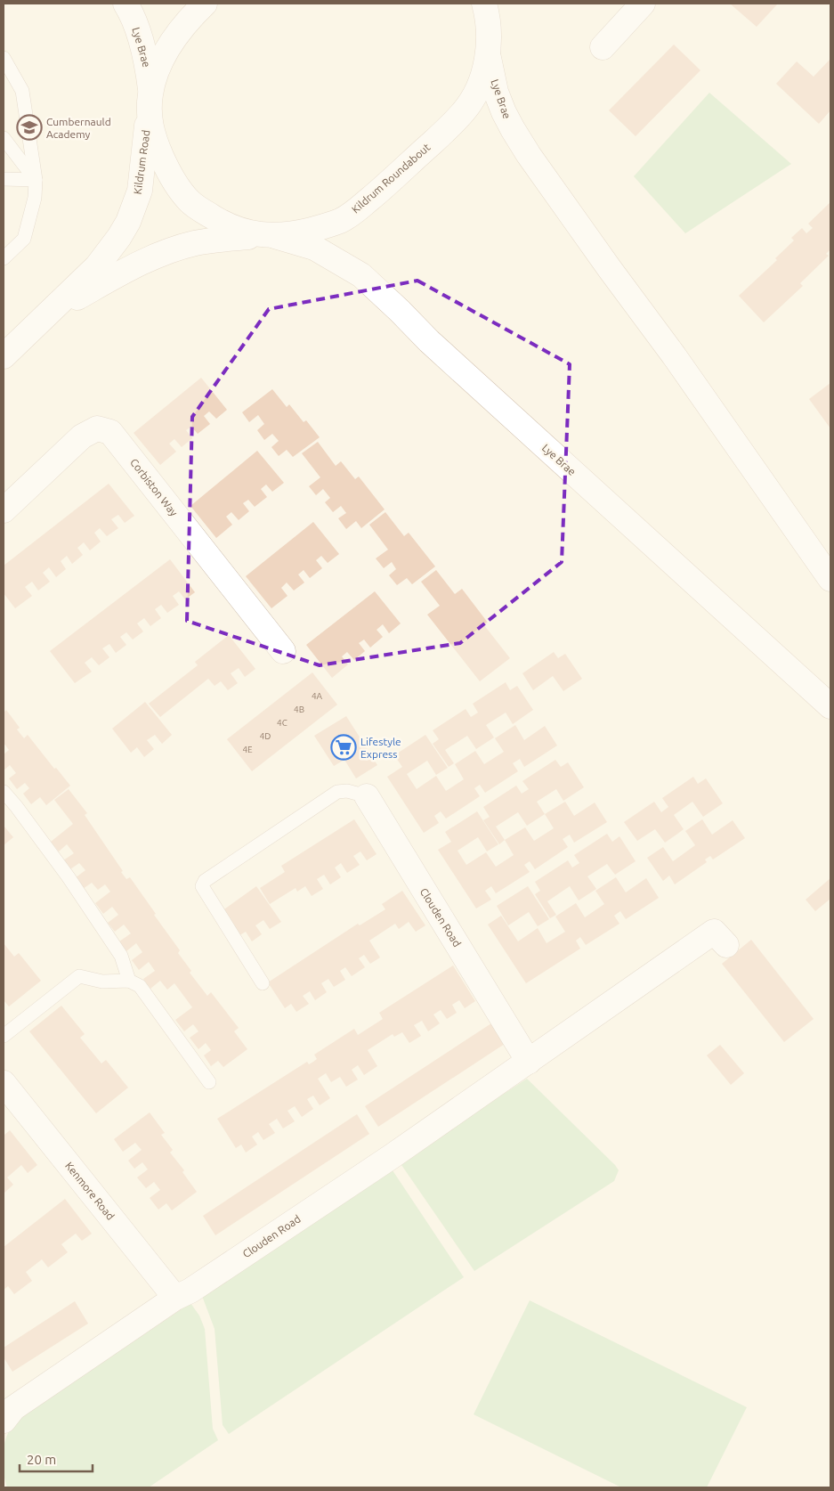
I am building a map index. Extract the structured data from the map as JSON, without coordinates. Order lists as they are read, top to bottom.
{
  "streets": {
    "street": [
      "Lye Brae",
      "Kildrum Road",
      "Kildrum Roundabout",
      "Corbiston Way",
      "Clouden Road",
      "Kenmore Road"
    ]
  },
  "crossings": [
    ["Lye Brae", "Kildrum Road"],
    ["Lye Brae", "Kildrum Roundabout"],
    ["Kildrum Road", "Kildrum Roundabout"],
    ["Clouden Road", "Kenmore Road"]
  ],
  "places": {
    "school or university": ["Cumbernauld Academy"],
    "supermarket": ["Lifestyle Express"]
  },
  "house_numbers": [
    "4A",
    "4B",
    "4C",
    "4D",
    "4E"
  ],
  "scale_bar": "20 m"
}
